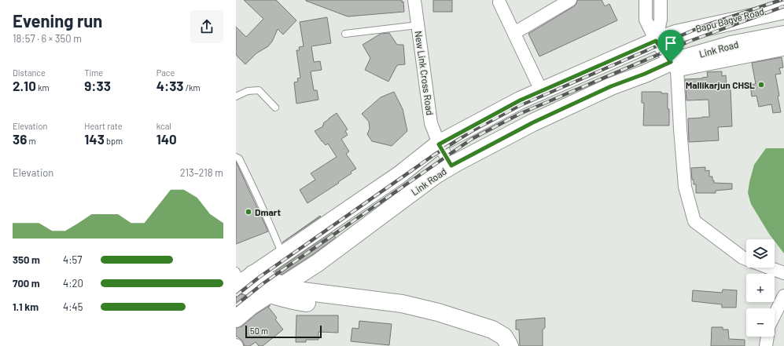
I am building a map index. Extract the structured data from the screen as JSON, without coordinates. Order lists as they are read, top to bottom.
{
  "streets": {
    "main road": ["Link Road"],
    "street": ["Bapu Bagve Road", "New Link Cross Road"]
  },
  "crossings": [
    ["Link Road", "New Link Cross Road"]
  ],
  "places": ["Mallikarjun CHSL", "Dmart"],
  "scale_bar": "50 m",
  "page": {
    "heading": ["Evening run", "18:57 · 6 × 350 m"],
    "stats": [
      ["Distance", "2.10 km"],
      ["Time", "9:33"],
      ["Pace", "4:33 /km"],
      ["Elevation", "36 m"],
      ["Heart rate", "143 bpm"],
      ["kcal", "140"]
    ],
    "chart": ["Elevation", "213–218 m"],
    "map_buttons": ["+", "−"],
    "list": [
      {
        "name": "350 m",
        "note": "4:57"
      },
      {
        "name": "700 m",
        "note": "4:20"
      },
      {
        "name": "1.1 km",
        "note": "4:45"
      }
    ],
    "scale": "50 m"
  }
}
